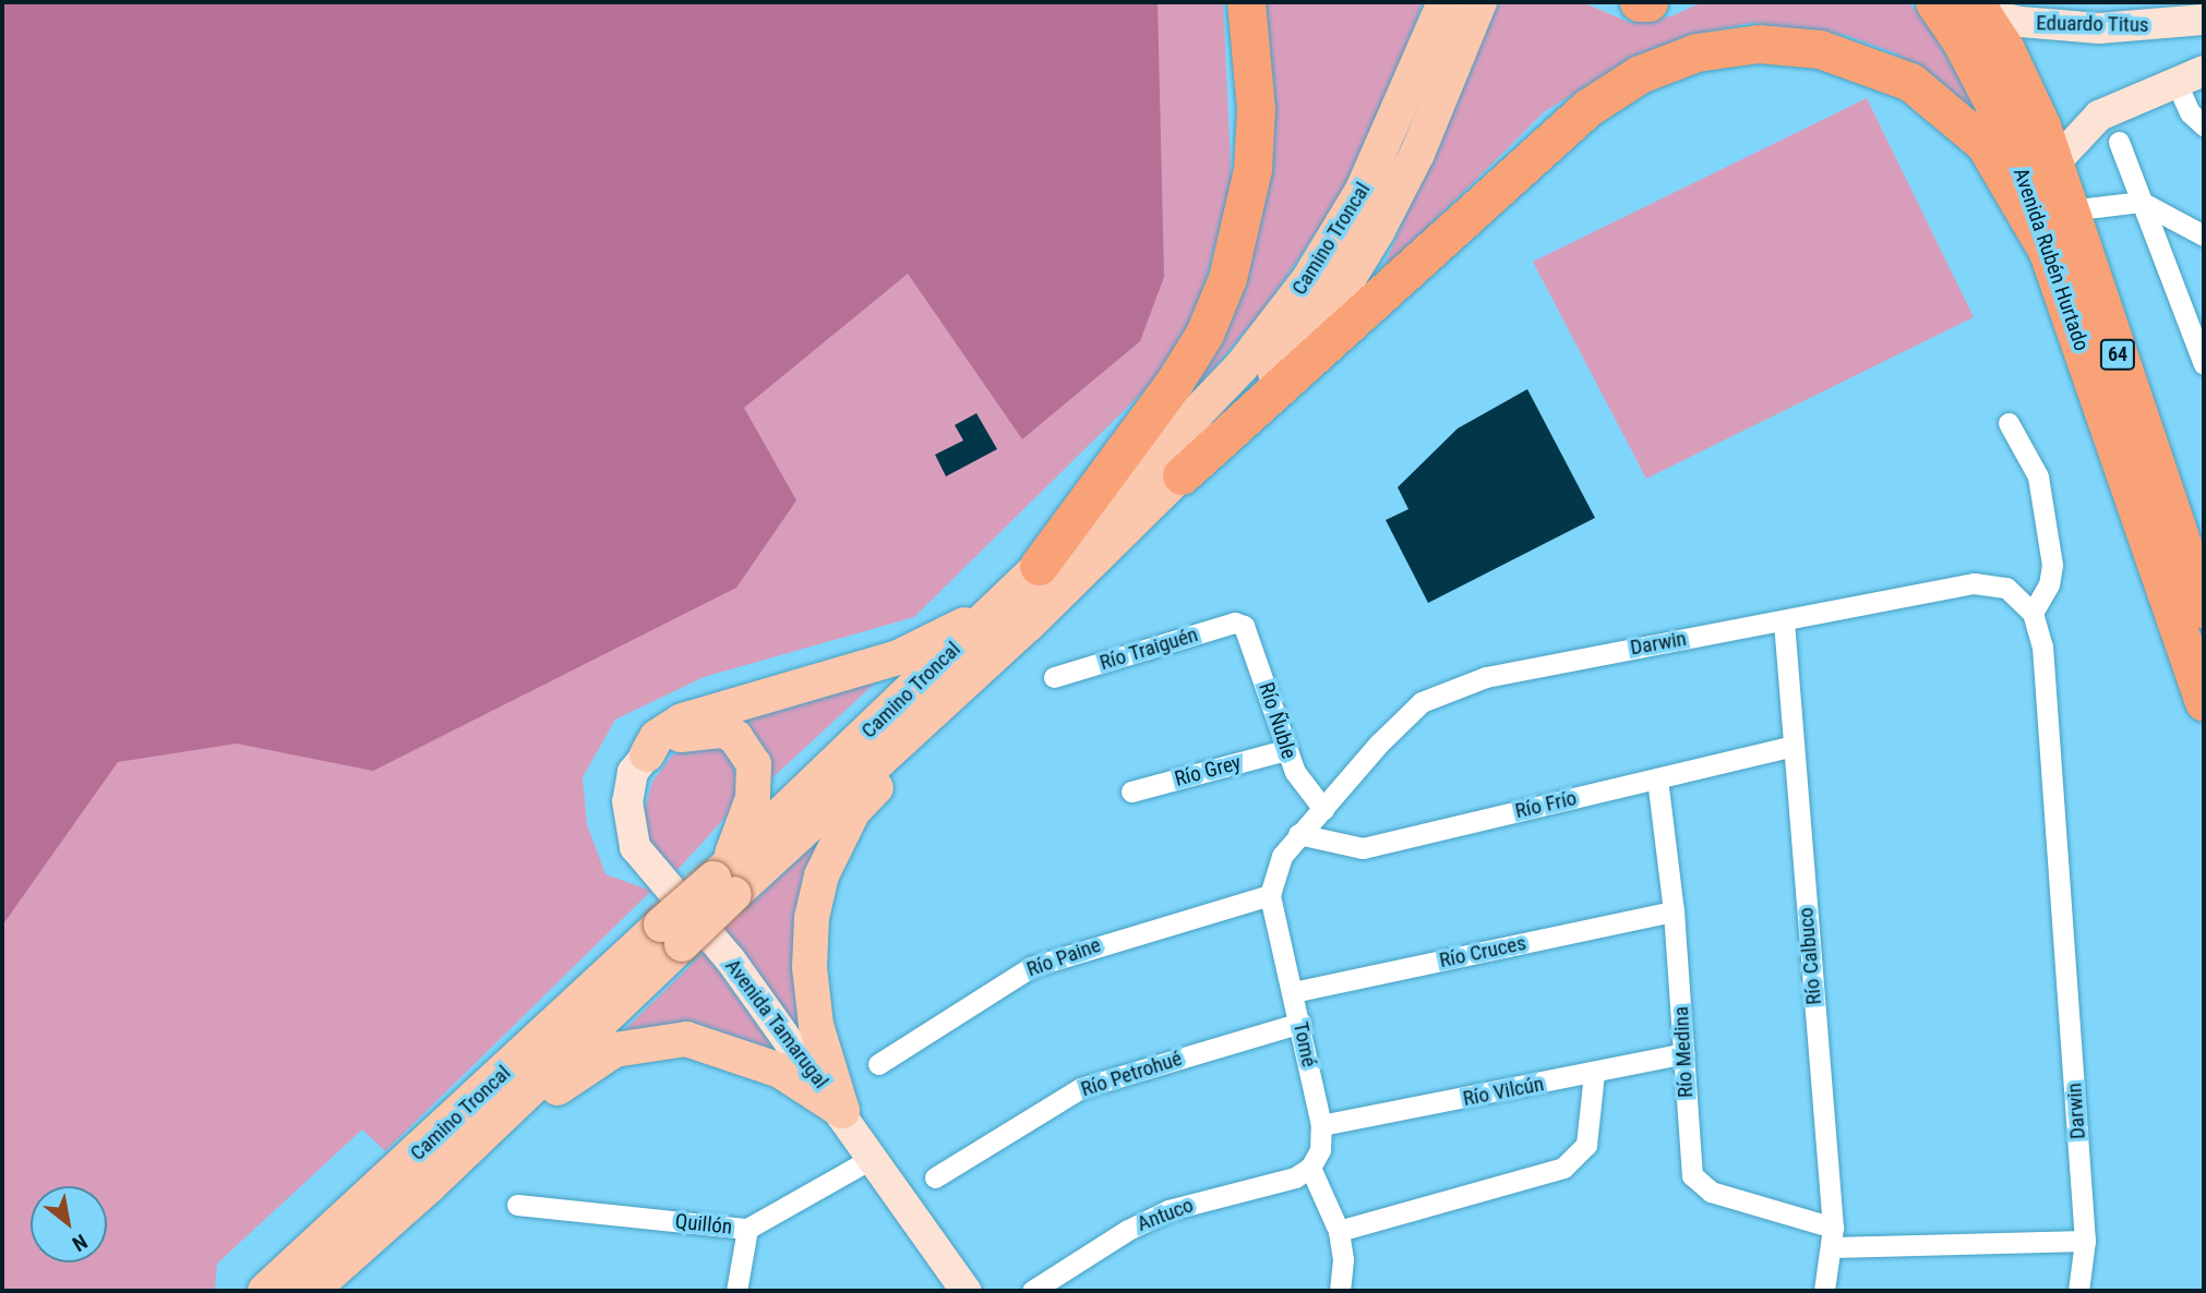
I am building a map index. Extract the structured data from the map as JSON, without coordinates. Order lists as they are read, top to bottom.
{
  "streets": {
    "highway": ["Avenida Rubén Hurtado", "64"],
    "main road": ["Camino Troncal"],
    "street": [
      "Eduardo Titus",
      "Darwin",
      "Río Traiguén",
      "Río Ñuble",
      "Río Grey",
      "Río Frío",
      "Río Cruces",
      "Río Calbuco",
      "Río Paine",
      "Avenida Tamarugal",
      "Tomé",
      "Río Medina",
      "Río Petrohué",
      "Río Vilcún",
      "Antuco",
      "Quillón"
    ]
  },
  "crossings": [
    ["Eduardo Titus", "Avenida Rubén Hurtado"],
    ["Darwin", "Río Ñuble"],
    ["Darwin", "Río Calbuco"],
    ["Darwin", "Río Medina"],
    ["Río Traiguén", "Río Ñuble"],
    ["Río Ñuble", "Río Grey"],
    ["Río Frío", "Río Calbuco"],
    ["Río Frío", "Río Medina"],
    ["Río Cruces", "Tomé"],
    ["Río Cruces", "Río Medina"],
    ["Río Calbuco", "Río Medina"],
    ["Río Paine", "Tomé"],
    ["Avenida Tamarugal", "Quillón"],
    ["Tomé", "Río Petrohué"],
    ["Tomé", "Río Vilcún"],
    ["Tomé", "Antuco"],
    ["Río Medina", "Río Vilcún"]
  ],
  "north": "bottom right"
}
